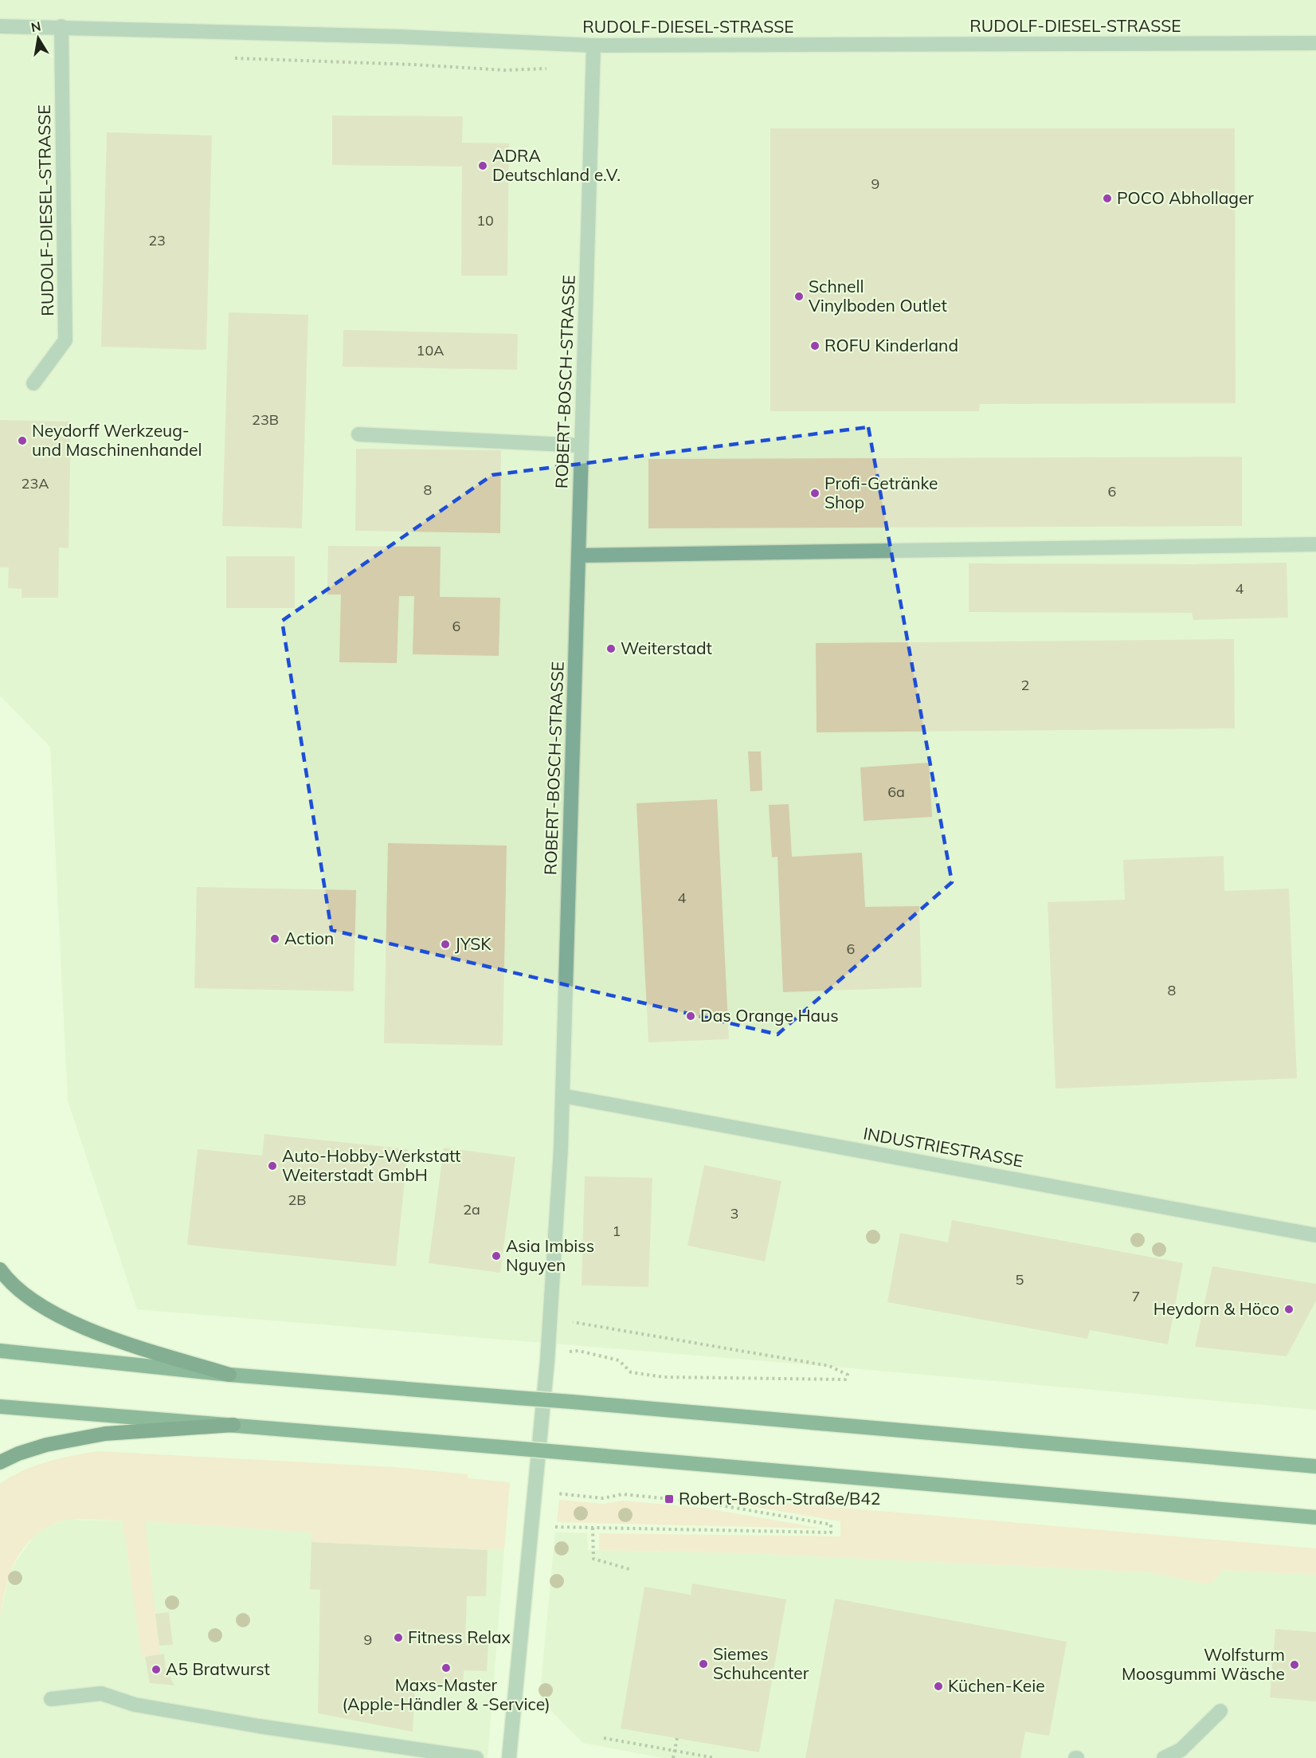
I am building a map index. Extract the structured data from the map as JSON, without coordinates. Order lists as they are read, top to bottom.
{
  "streets": {
    "street": ["RUDOLF-DIESEL-STRASSE", "ROBERT-BOSCH-STRASSE", "INDUSTRIESTRASSE"]
  },
  "crossings": [
    ["RUDOLF-DIESEL-STRASSE", "ROBERT-BOSCH-STRASSE"],
    ["ROBERT-BOSCH-STRASSE", "INDUSTRIESTRASSE"]
  ],
  "places": {
    "other": [
      "ADRA Deutschland e.V.",
      "POCO Abhollager",
      "Schnell Vinylboden Outlet",
      "ROFU Kinderland",
      "Neydorff Werkzeug- und Maschinenhandel",
      "Profi-Getränke Shop",
      "Weiterstadt",
      "Action",
      "JYSK",
      "Das Orange Haus",
      "Auto-Hobby-Werkstatt Weiterstadt GmbH",
      "Asia Imbiss Nguyen",
      "Heydorn & Höco",
      "Fitness Relax",
      "Siemes Schuhcenter",
      "Wolfsturm Moosgummi Wäsche",
      "Maxs-Master (Apple-Händler & -Service)",
      "A5 Bratwurst",
      "Küchen-Keie"
    ],
    "transit": ["Robert-Bosch-Straße/B42"]
  },
  "house_numbers": [
    "9",
    "10",
    "23",
    "10A",
    "23B",
    "23A",
    "8",
    "6",
    "4",
    "6",
    "2",
    "6a",
    "4",
    "6",
    "8",
    "2B",
    "2a",
    "3",
    "1",
    "5",
    "7",
    "9"
  ],
  "north": "top"
}
